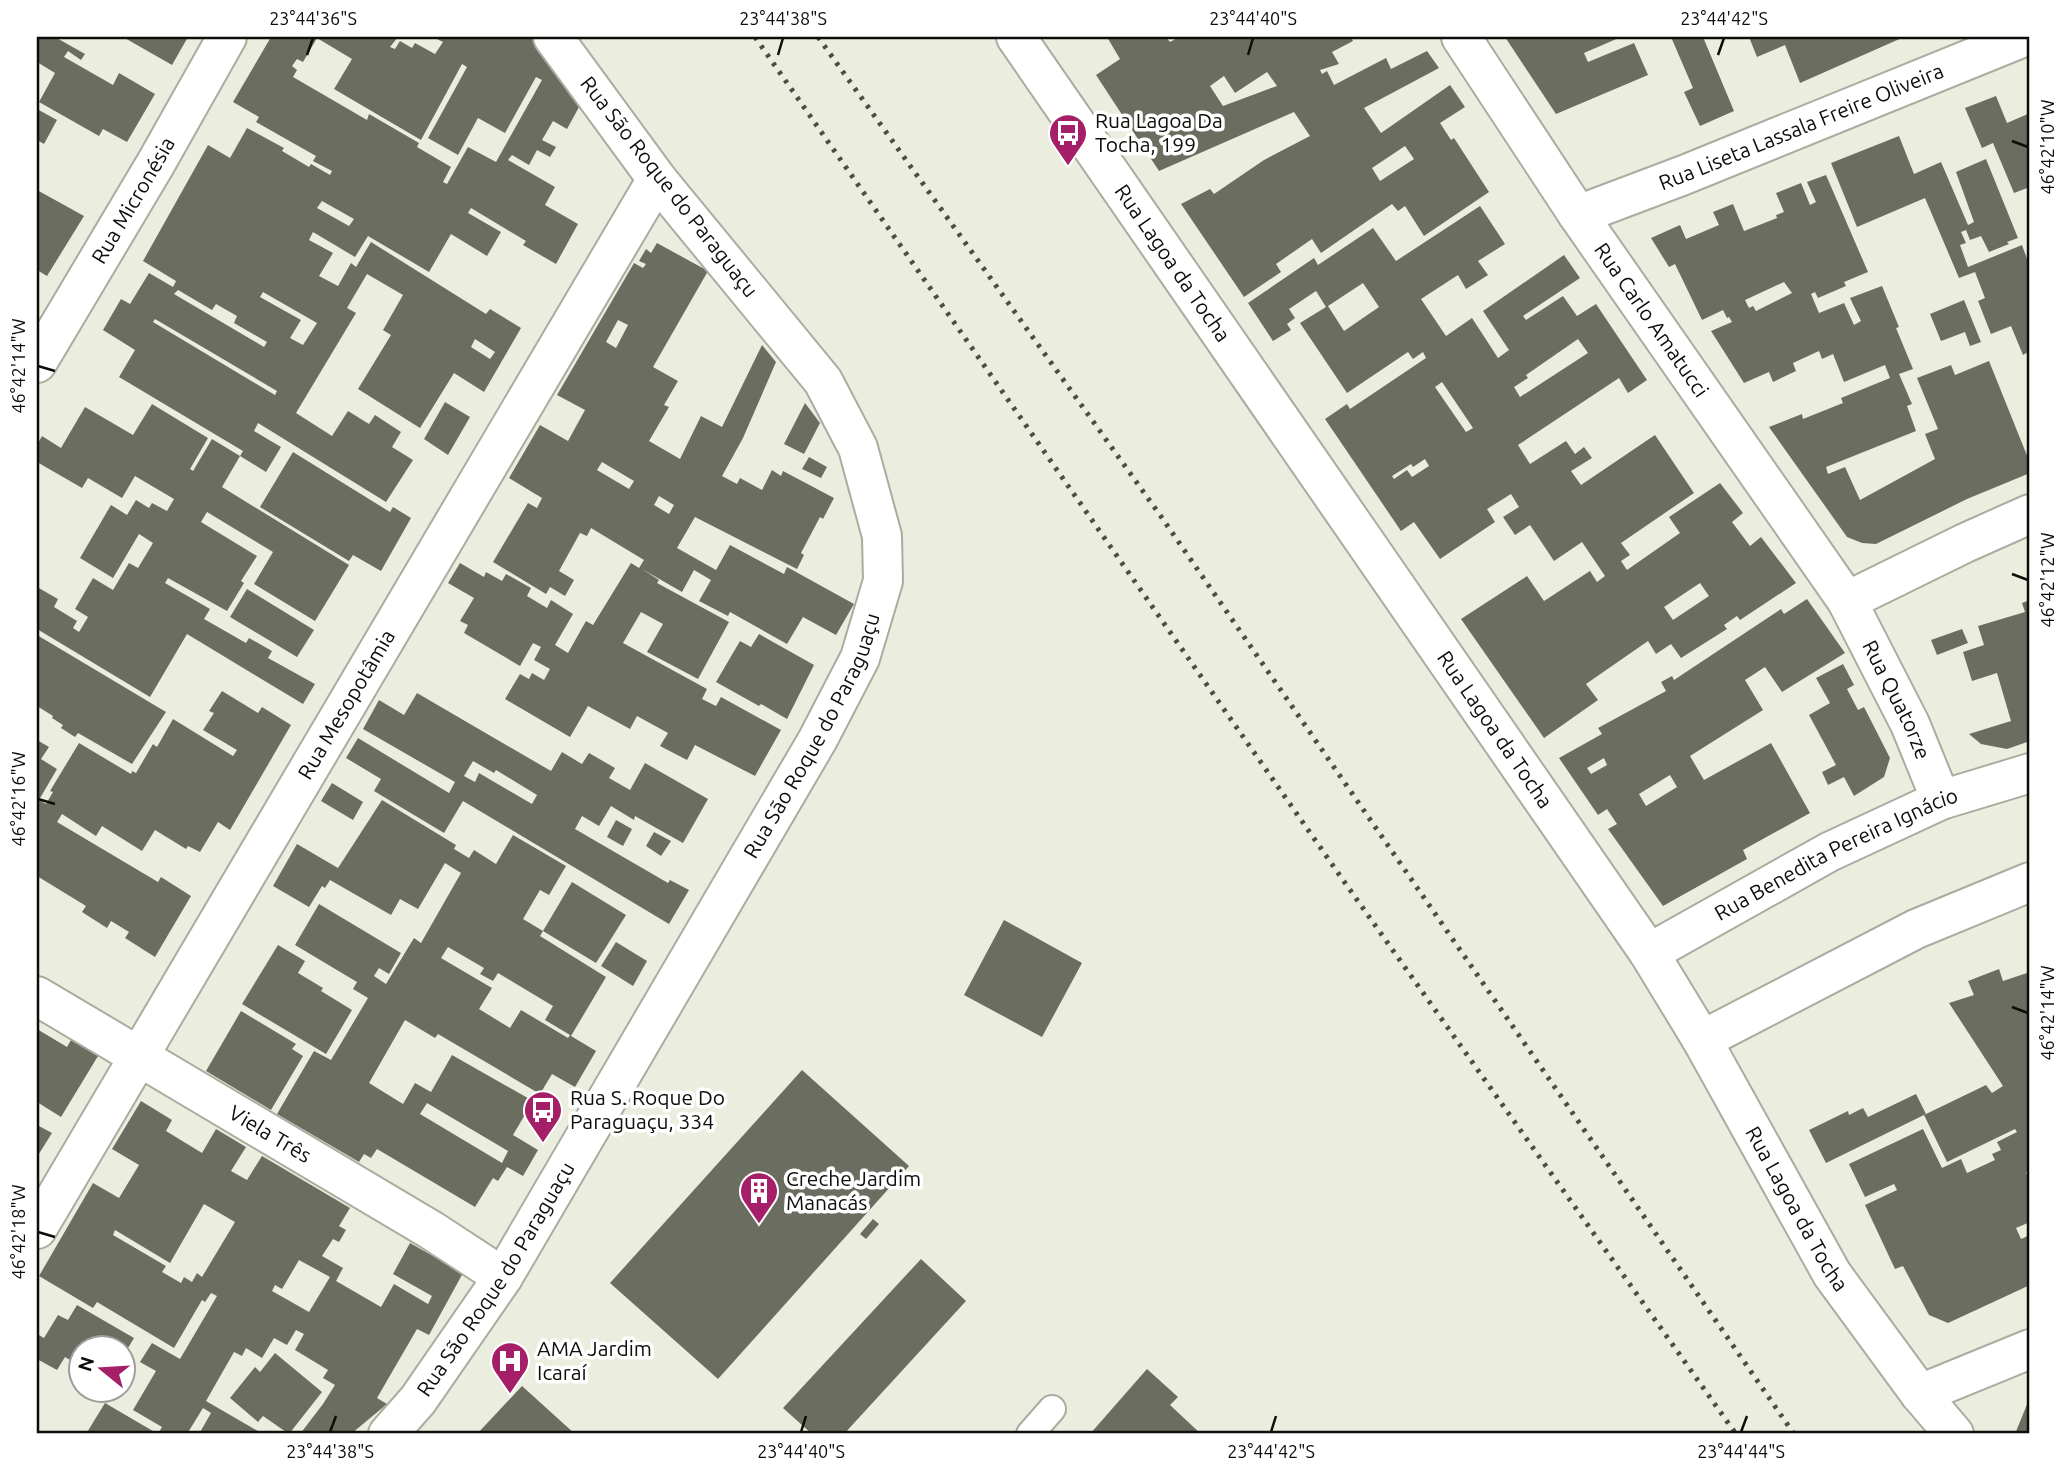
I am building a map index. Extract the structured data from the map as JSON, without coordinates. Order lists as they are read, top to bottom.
{
  "streets": {
    "street": [
      "Rua Liseta Lassala Freire Oliveira",
      "Rua São Roque do Paraguaçu",
      "Rua Micronésia",
      "Rua Lagoa da Tocha",
      "Rua Carlo Amatucci",
      "Rua Quatorze",
      "Rua Mesopotâmia",
      "Rua Benedita Pereira Ignácio",
      "Viela Três"
    ]
  },
  "crossings": [
    ["Rua Liseta Lassala Freire Oliveira", "Rua Carlo Amatucci"],
    ["Rua São Roque do Paraguaçu", "Rua Mesopotâmia"],
    ["Rua São Roque do Paraguaçu", "Viela Três"],
    ["Rua Lagoa da Tocha", "Rua Benedita Pereira Ignácio"],
    ["Rua Carlo Amatucci", "Rua Quatorze"],
    ["Rua Quatorze", "Rua Benedita Pereira Ignácio"],
    ["Rua Mesopotâmia", "Viela Três"]
  ],
  "places": {
    "bus stop": ["Rua Lagoa Da Tocha, 199", "Rua S. Roque Do Paraguaçu, 334"],
    "building": ["Creche Jardim Manacás"],
    "hospital": ["AMA Jardim Icaraí"]
  },
  "north": "left",
  "coordinates": [
    "23°44'36\"S",
    "23°44'38\"S",
    "23°44'40\"S",
    "23°44'42\"S",
    "46°42'10\"W",
    "46°42'14\"W",
    "46°42'12\"W",
    "46°42'16\"W",
    "46°42'18\"W",
    "23°44'44\"S"
  ]
}
